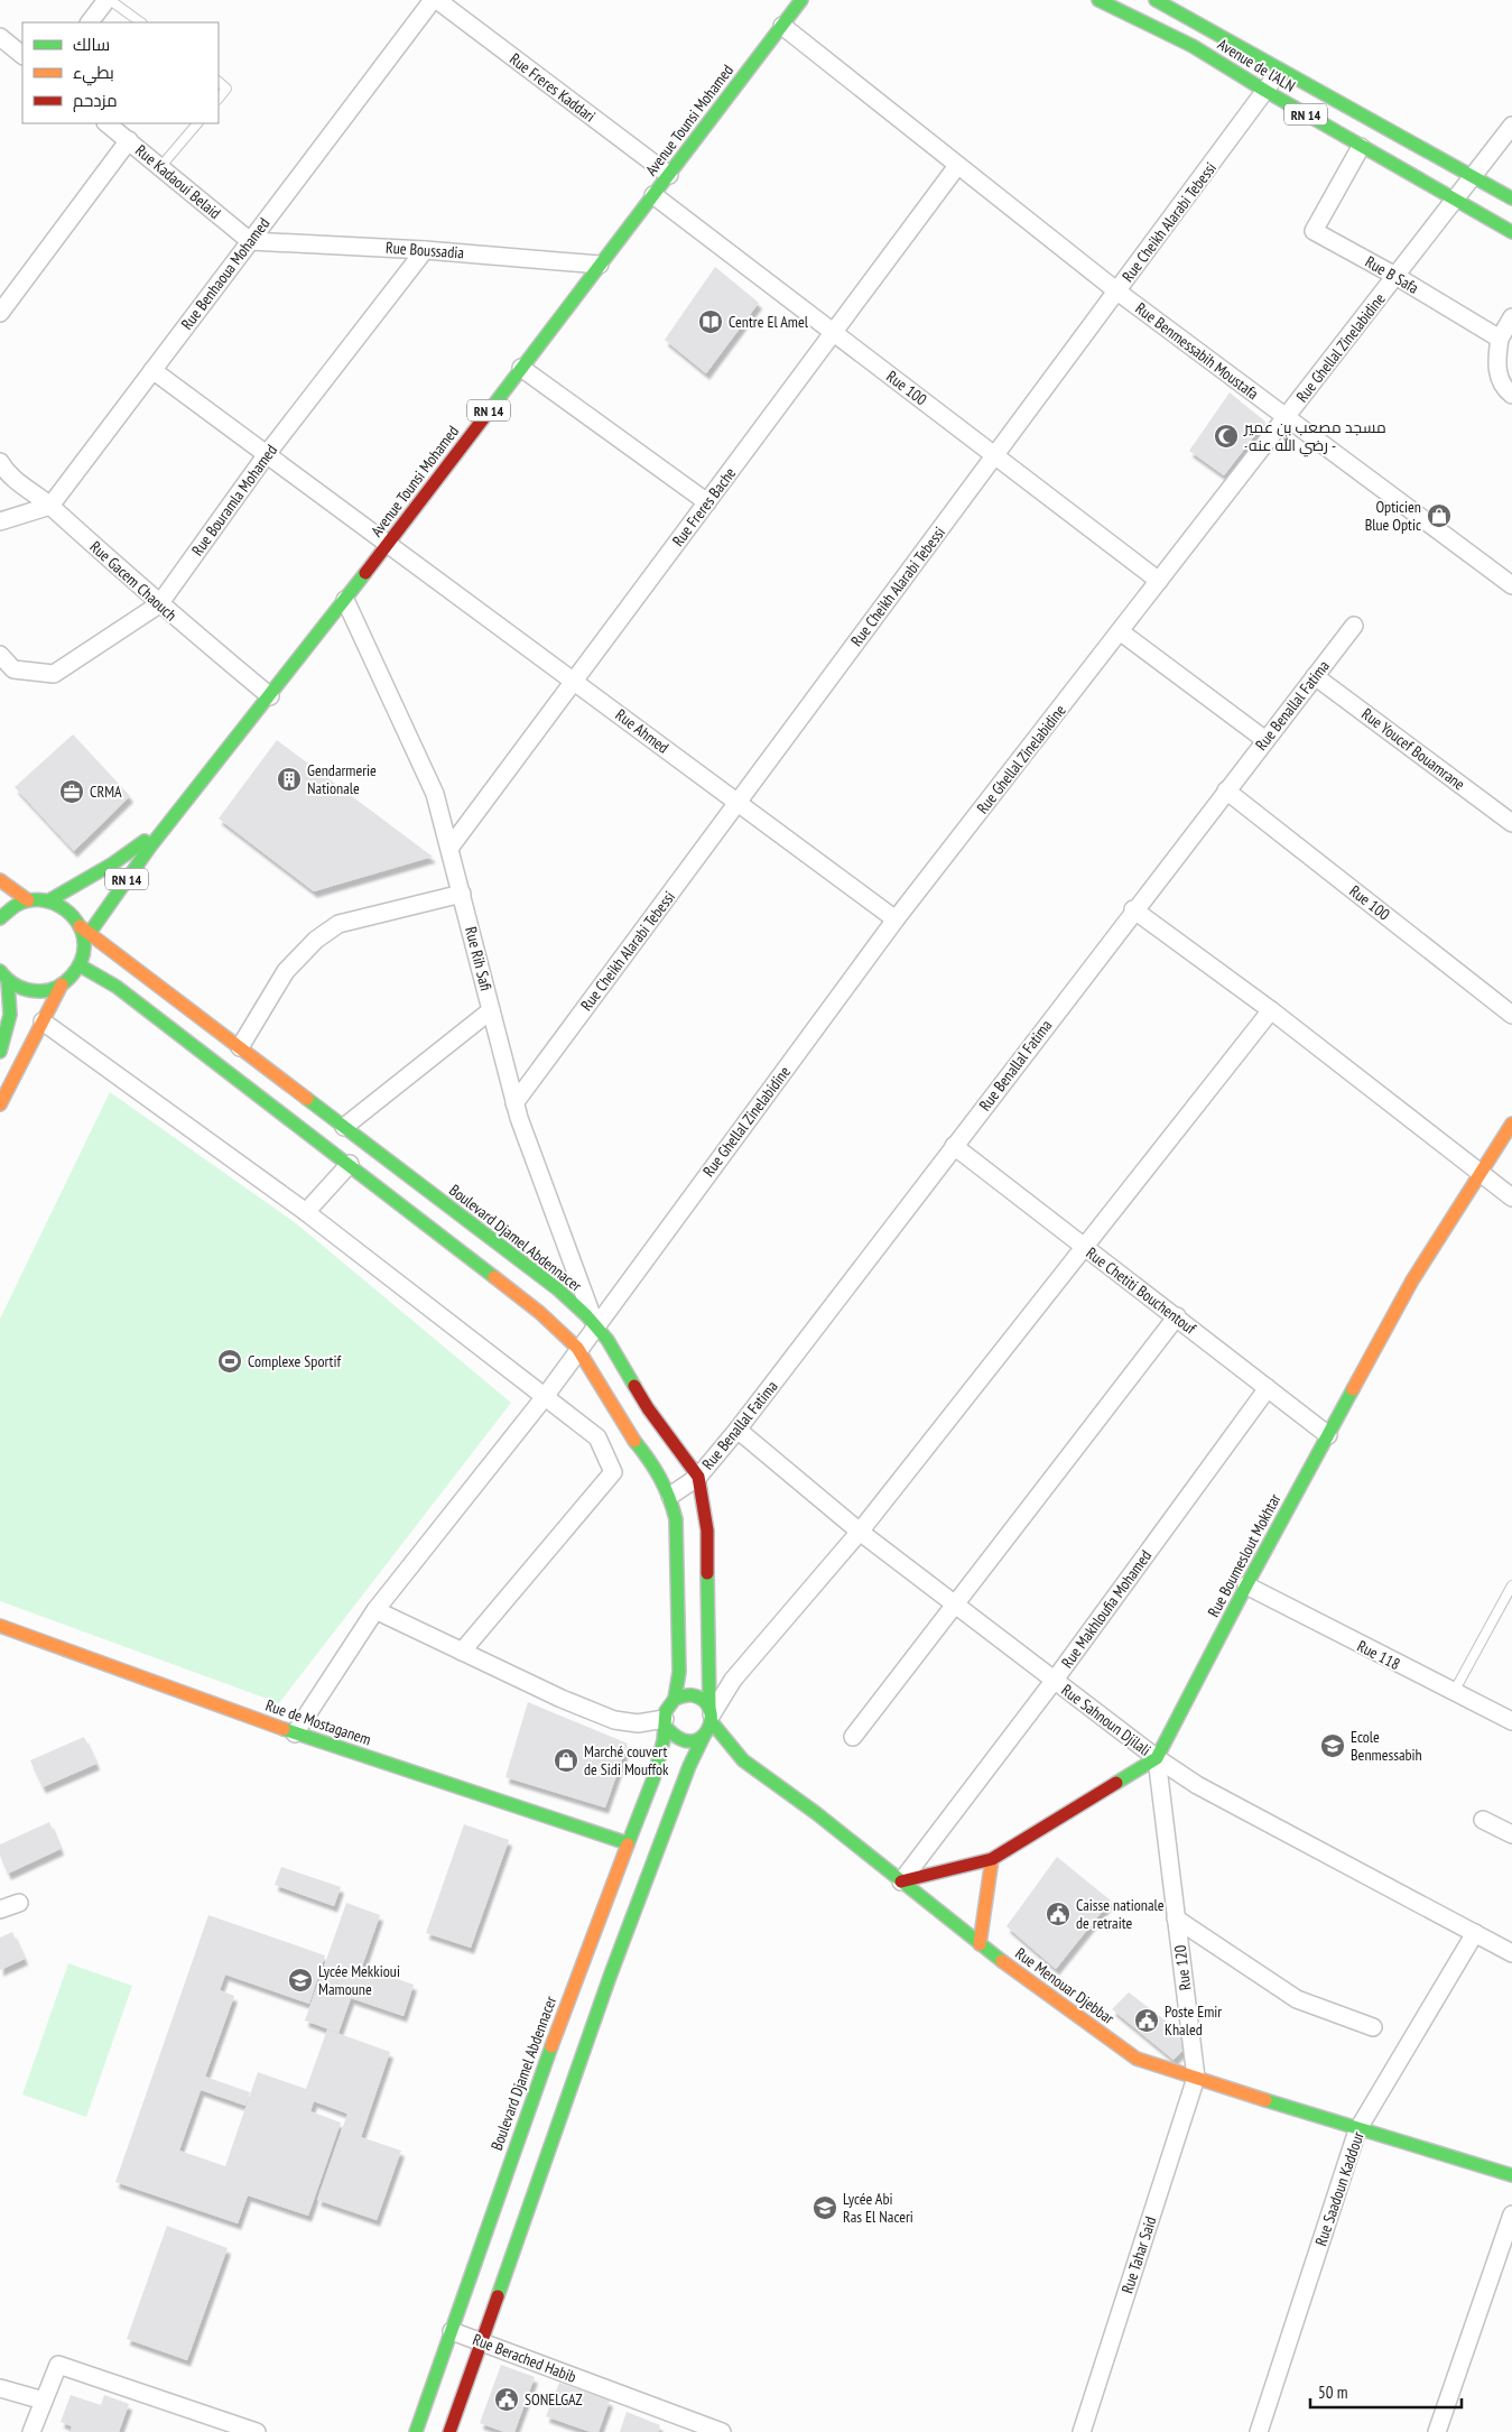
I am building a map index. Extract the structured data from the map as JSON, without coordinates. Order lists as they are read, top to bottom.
{
  "streets": {
    "main road": [
      "Avenue de l'ALN",
      "RN 14",
      "Avenue Tounsi Mohamed",
      "Boulevard Djamel Abdennacer",
      "Rue Boumeslout Mokhtar",
      "Rue de Mostaganem",
      "Rue Menouar Djebbar"
    ],
    "street": [
      "Rue Freres Kaddari",
      "Rue Kadaoui Belaid",
      "Rue Cheikh Alarabi Tebessi",
      "Rue Boussadia",
      "Rue Benhaoua Mohamed",
      "Rue B Safa",
      "Rue Ghellal Zinelabidine",
      "Rue Benmessabih Moustafa",
      "Rue 100",
      "Rue Bouramla Mohamed",
      "Rue Freres Bache",
      "Rue Gacem Chaouch",
      "Rue Benallal Fatima",
      "Rue Ahmed",
      "Rue Youcef Bouamrane",
      "Rue Rih Safi",
      "Rue Chetiti Bouchentouf",
      "Rue Makhloufia Mohamed",
      "Rue 118",
      "Rue Sahnoun Djilali",
      "Rue 120",
      "Rue Saadoun Kaddour",
      "Rue Tahar Said",
      "Rue Berached Habib"
    ]
  },
  "crossings": [
    ["Avenue de l'ALN", "Rue Cheikh Alarabi Tebessi"],
    ["Avenue de l'ALN", "Rue B Safa"],
    ["Avenue de l'ALN", "Rue Ghellal Zinelabidine"],
    ["Rue Freres Kaddari", "Avenue Tounsi Mohamed"],
    ["Avenue Tounsi Mohamed", "Rue Boussadia"],
    ["Avenue Tounsi Mohamed", "Rue Benmessabih Moustafa"],
    ["Avenue Tounsi Mohamed", "Rue 100"],
    ["Avenue Tounsi Mohamed", "Rue Gacem Chaouch"],
    ["Avenue Tounsi Mohamed", "Rue Ahmed"],
    ["Avenue Tounsi Mohamed", "Rue Rih Safi"],
    ["Avenue Tounsi Mohamed", "Boulevard Djamel Abdennacer"],
    ["Rue Kadaoui Belaid", "Rue Boussadia"],
    ["Rue Kadaoui Belaid", "Rue Benhaoua Mohamed"],
    ["Rue Cheikh Alarabi Tebessi", "Rue Benmessabih Moustafa"],
    ["Rue Cheikh Alarabi Tebessi", "Rue 100"],
    ["Rue Cheikh Alarabi Tebessi", "Rue Ahmed"],
    ["Rue Cheikh Alarabi Tebessi", "Rue Rih Safi"],
    ["Rue Boussadia", "Rue Benhaoua Mohamed"],
    ["Rue Boussadia", "Rue Bouramla Mohamed"],
    ["Rue Benhaoua Mohamed", "Rue Gacem Chaouch"],
    ["Rue Benhaoua Mohamed", "Rue Ahmed"],
    ["Rue B Safa", "Rue Ghellal Zinelabidine"],
    ["Rue Ghellal Zinelabidine", "Rue Benmessabih Moustafa"],
    ["Rue Ghellal Zinelabidine", "Rue 100"],
    ["Rue Ghellal Zinelabidine", "Rue Ahmed"],
    ["Rue Ghellal Zinelabidine", "Rue Rih Safi"],
    ["Rue Ghellal Zinelabidine", "Boulevard Djamel Abdennacer"],
    ["Rue Ghellal Zinelabidine", "Rue de Mostaganem"],
    ["Rue Benmessabih Moustafa", "Rue Freres Bache"],
    ["Rue 100", "Rue Freres Bache"],
    ["Rue 100", "Rue Benallal Fatima"],
    ["Rue Bouramla Mohamed", "Rue Gacem Chaouch"],
    ["Rue Bouramla Mohamed", "Rue Ahmed"],
    ["Rue Freres Bache", "Rue Ahmed"],
    ["Rue Freres Bache", "Rue Rih Safi"],
    ["Rue Benallal Fatima", "Rue Youcef Bouamrane"],
    ["Rue Benallal Fatima", "Boulevard Djamel Abdennacer"],
    ["Rue Benallal Fatima", "Rue Chetiti Bouchentouf"],
    ["Rue Benallal Fatima", "Rue Sahnoun Djilali"],
    ["Rue Rih Safi", "Boulevard Djamel Abdennacer"],
    ["Boulevard Djamel Abdennacer", "Rue de Mostaganem"],
    ["Boulevard Djamel Abdennacer", "Rue Menouar Djebbar"],
    ["Boulevard Djamel Abdennacer", "Rue Berached Habib"],
    ["Rue Chetiti Bouchentouf", "Rue Boumeslout Mokhtar"],
    ["Rue Chetiti Bouchentouf", "Rue Makhloufia Mohamed"],
    ["Rue Boumeslout Mokhtar", "Rue 118"],
    ["Rue Boumeslout Mokhtar", "Rue Sahnoun Djilali"],
    ["Rue Boumeslout Mokhtar", "Rue 120"],
    ["Rue Makhloufia Mohamed", "Rue Sahnoun Djilali"],
    ["Rue Makhloufia Mohamed", "Rue Menouar Djebbar"],
    ["Rue Sahnoun Djilali", "Rue 120"],
    ["Rue Sahnoun Djilali", "Rue Saadoun Kaddour"],
    ["Rue 120", "Rue Menouar Djebbar"],
    ["Rue 120", "Rue Tahar Said"],
    ["Rue Menouar Djebbar", "Rue Saadoun Kaddour"],
    ["Rue Menouar Djebbar", "Rue Tahar Said"]
  ],
  "places": {
    "library": ["Centre El Amel"],
    "mosque": ["مسجد مصعب بن عمير -رضي الله عنه -"],
    "shop": ["Opticien Blue Optic", "Marché couvert de Sidi Mouffok"],
    "building": ["Gendarmerie Nationale"],
    "office": ["CRMA"],
    "sports": ["Complexe Sportif"],
    "school or university": ["Ecole Benmessabih", "Lycée Mekkioui Mamoune", "Lycée Abi Ras El Naceri"],
    "public building": ["Caisse nationale de retraite", "Poste Emir Khaled", "SONELGAZ"]
  },
  "legend": ["سالك", "بطيء", "مزدحم"],
  "scale_bar": "50 m"
}
